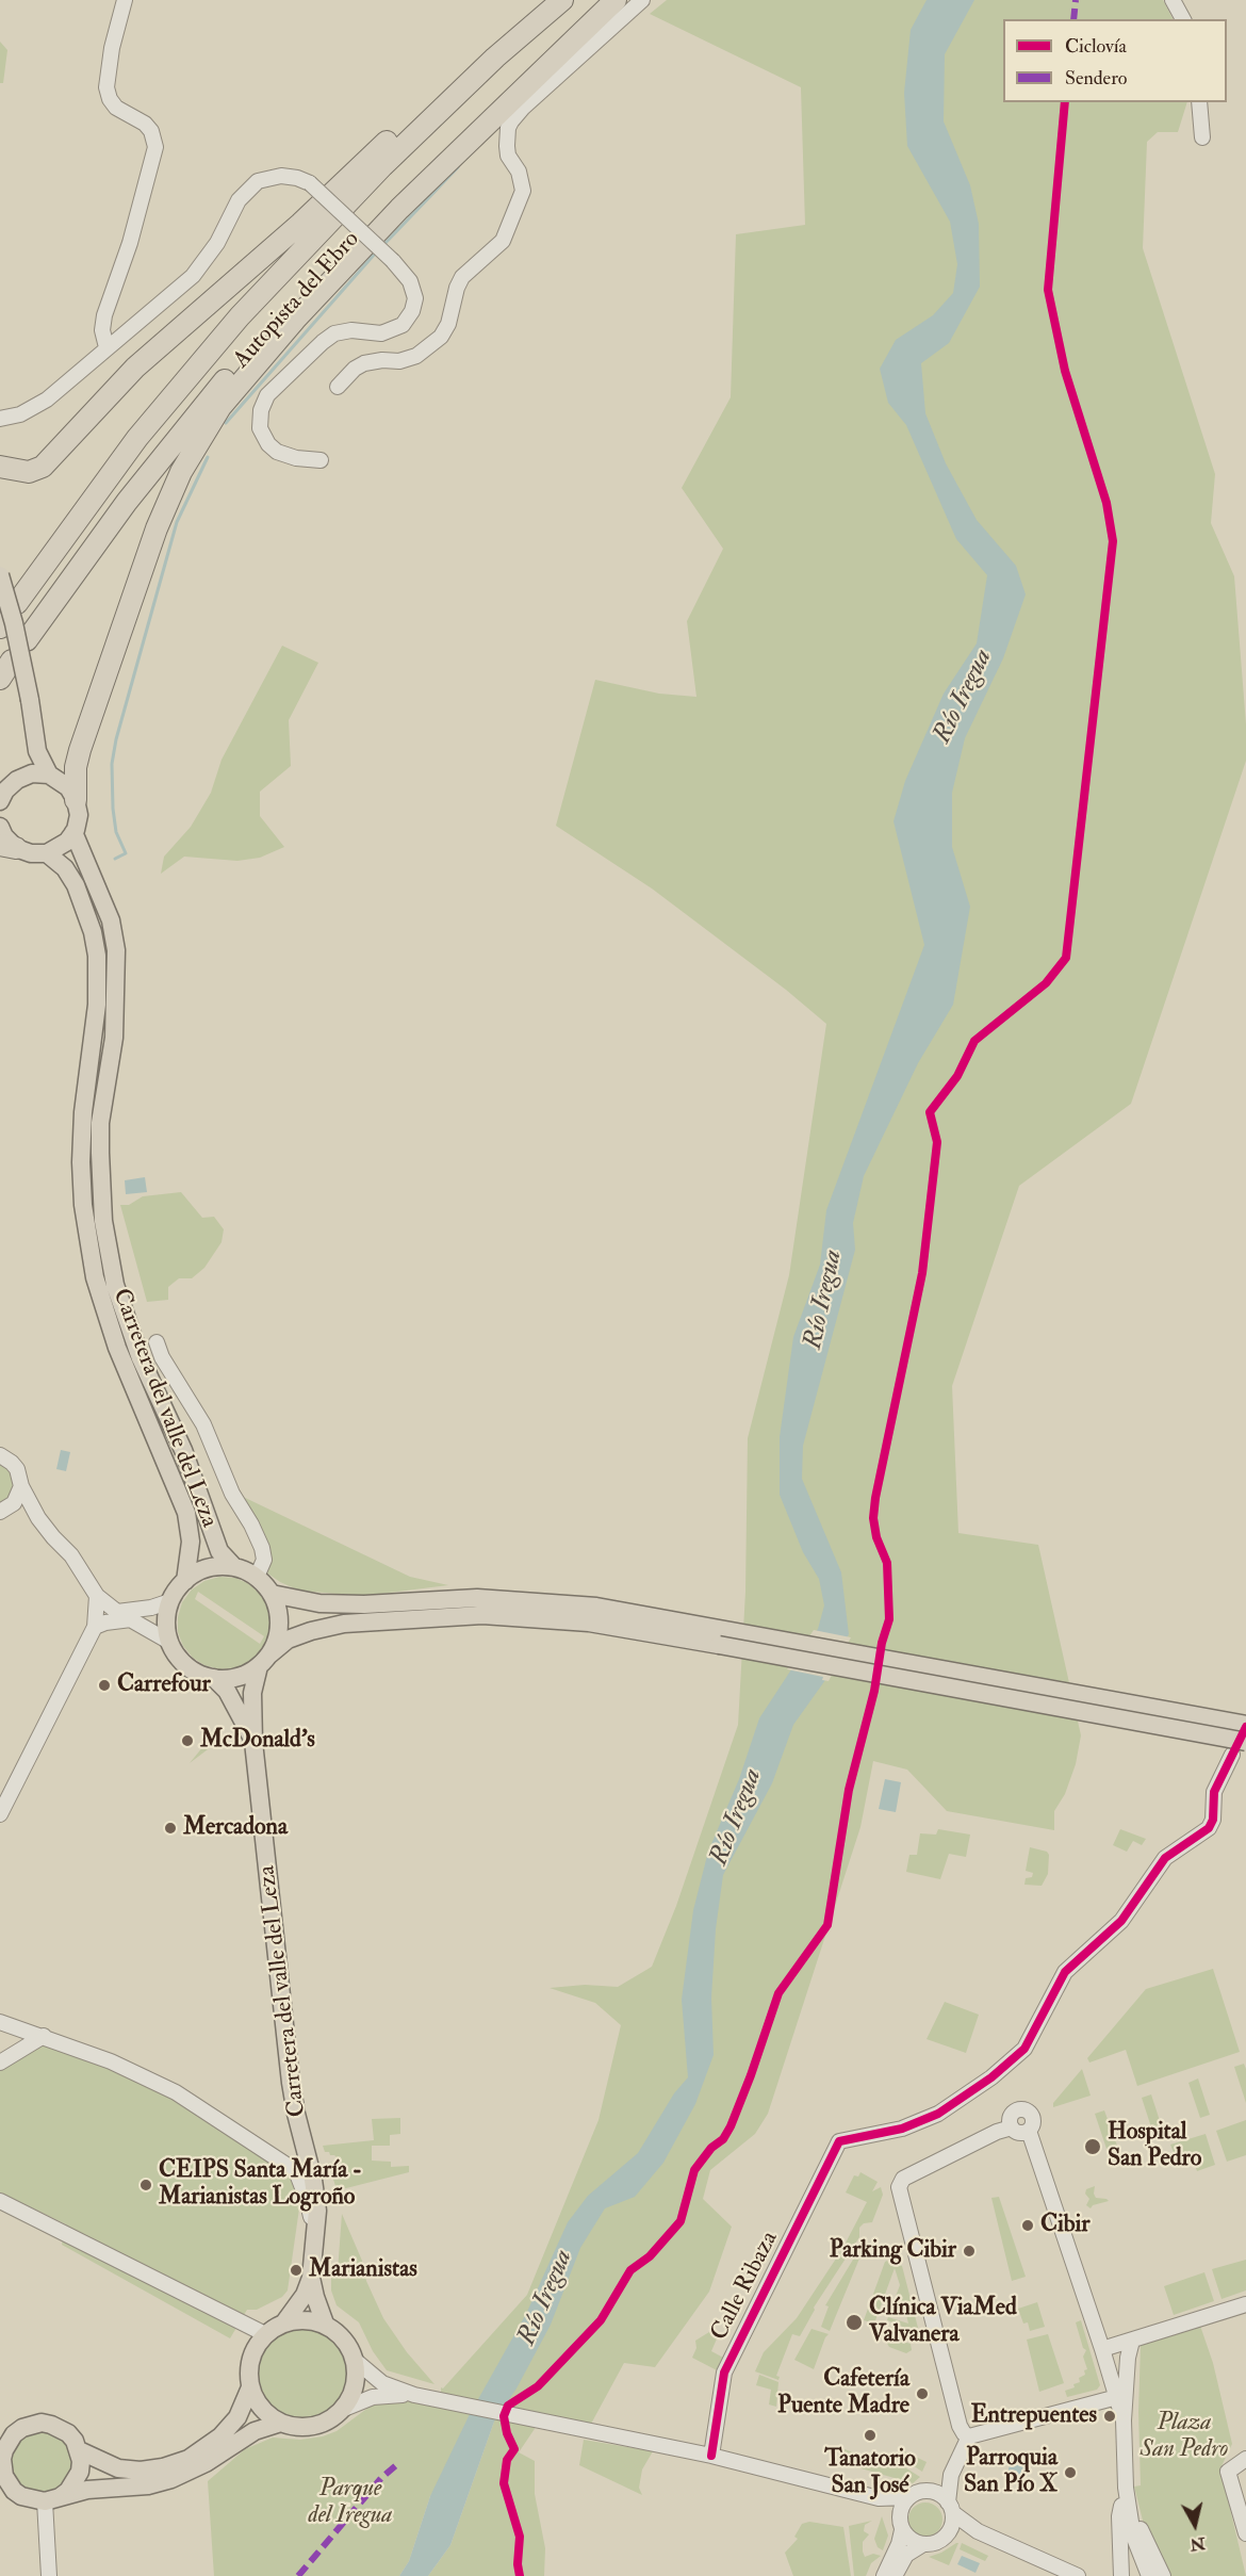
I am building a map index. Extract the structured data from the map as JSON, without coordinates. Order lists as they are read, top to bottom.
{
  "streets": {
    "highway": ["Autopista del Ebro"],
    "main road": ["Carretera del valle del Leza"],
    "street": ["Calle Ribaza"]
  },
  "water": ["Río Iregua"],
  "parks": ["Plaza San Pedro", "Parque del Iregua"],
  "places": [
    "Carrefour",
    "McDonald's",
    "Mercadona",
    "Hospital San Pedro",
    "CEIPS Santa María - Marianistas Logroño",
    "Cibir",
    "Parking Cibir",
    "Marianistas",
    "Clínica ViaMed Valvanera",
    "Cafetería Puente Madre",
    "Entrepuentes",
    "Tanatorio San José",
    "Parroquia San Pío X"
  ],
  "legend": ["Ciclovía", "Sendero"],
  "north": "bottom"
}
